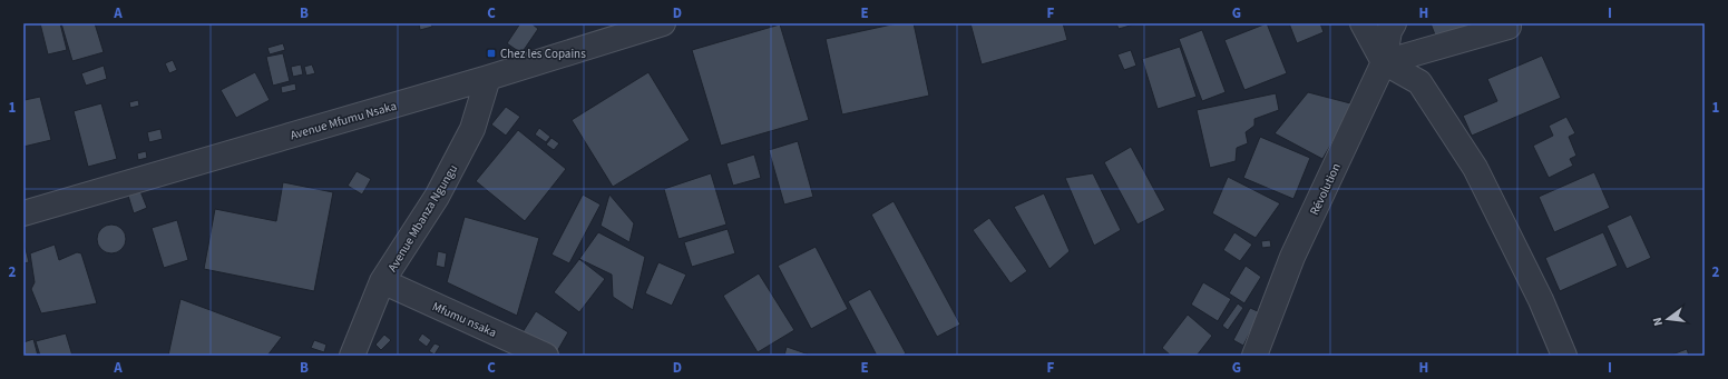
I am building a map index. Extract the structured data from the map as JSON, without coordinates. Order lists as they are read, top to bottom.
{
  "streets": {
    "street": [
      "Avenue Mfumu Nsaka",
      "Révolution",
      "Avenue Mbanza Ngungu",
      "Mfumu nsaka"
    ]
  },
  "crossings": [
    ["Avenue Mfumu Nsaka", "Avenue Mbanza Ngungu"],
    ["Avenue Mbanza Ngungu", "Mfumu nsaka"]
  ],
  "places": {
    "transit": ["Chez les Copains"]
  },
  "north": "left",
  "grid": {
    "columns": [
      "A",
      "B",
      "C",
      "D",
      "E",
      "F",
      "G",
      "H",
      "I"
    ],
    "rows": ["1", "2"]
  }
}
